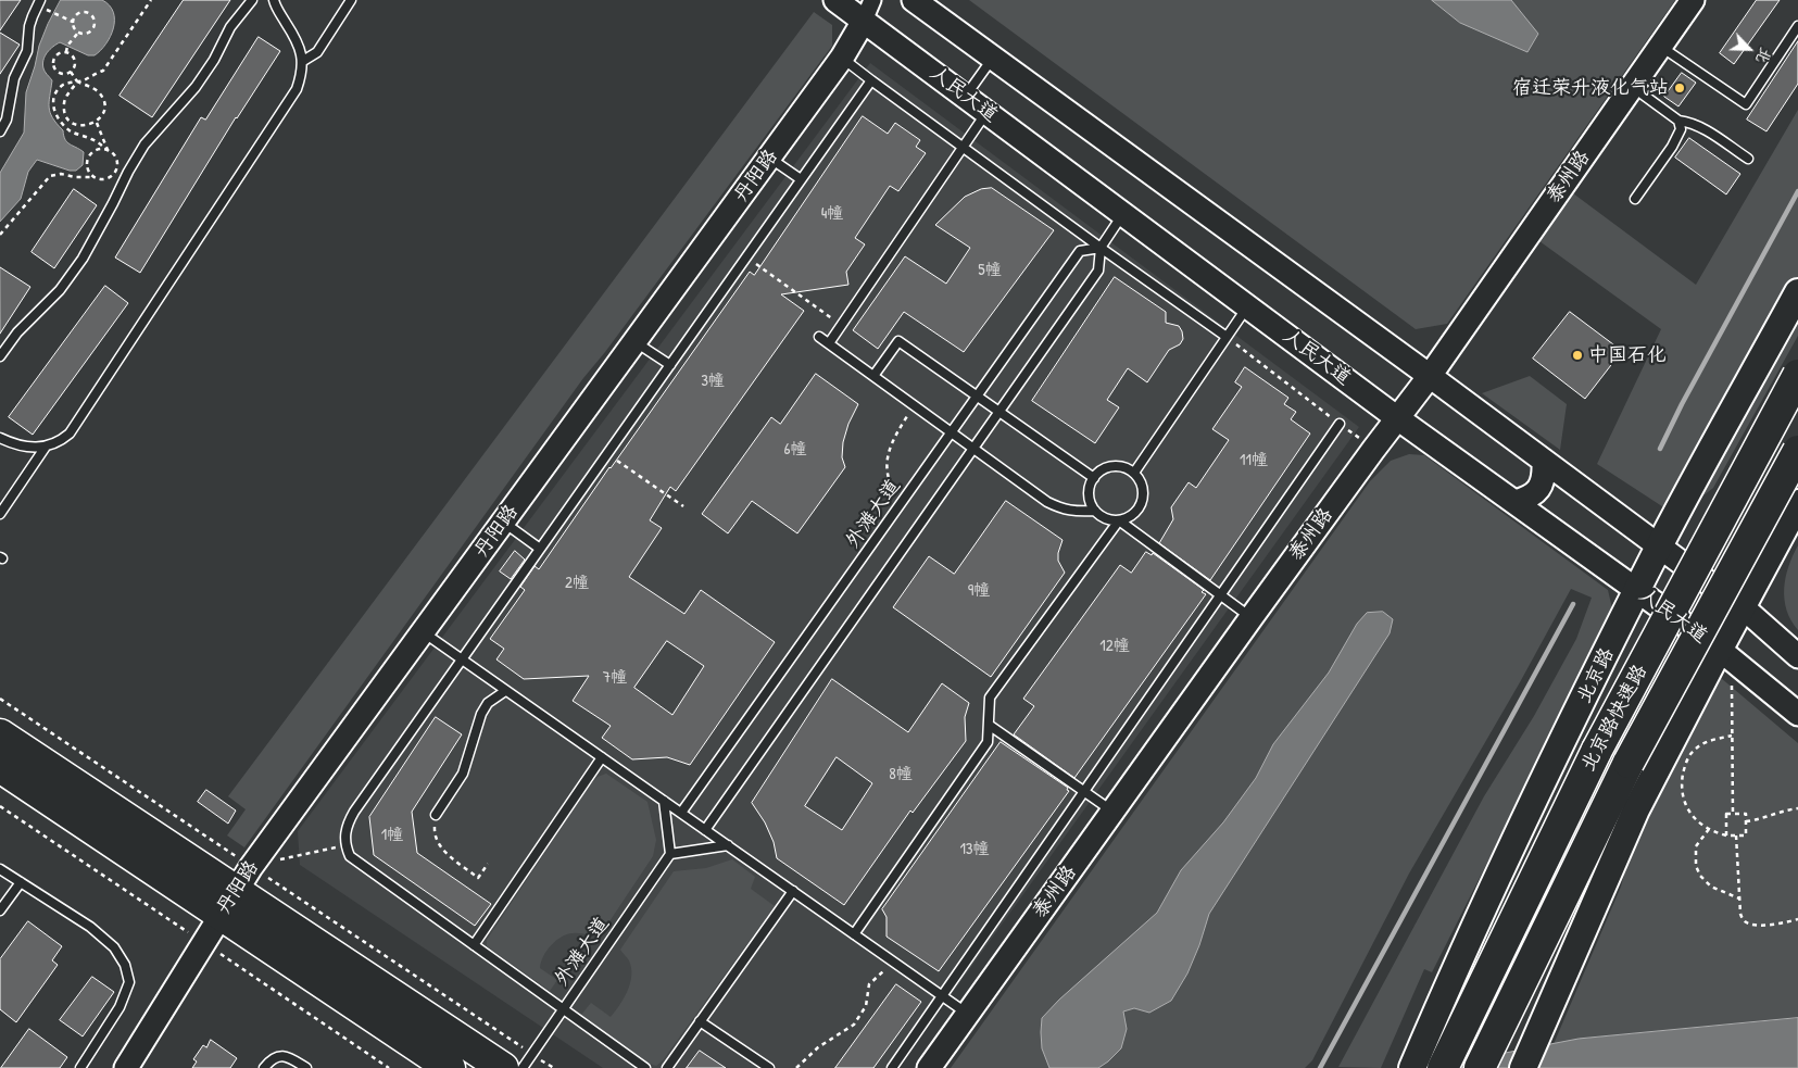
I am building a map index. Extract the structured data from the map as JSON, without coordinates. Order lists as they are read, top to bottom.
{
  "streets": {
    "highway": ["北京路快速路"],
    "main road": ["北京路"],
    "street": ["人民大道", "丹阳路", "泰州路"],
    "lane": ["外滩大道"]
  },
  "crossings": [
    ["人民大道", "丹阳路"],
    ["人民大道", "泰州路"],
    ["人民大道", "北京路"]
  ],
  "places": ["宿迁荣升液化气站", "中国石化"],
  "house_numbers": [
    "4幢",
    "5幢",
    "3幢",
    "6幢",
    "11幢",
    "2幢",
    "9幢",
    "12幢",
    "7幢",
    "8幢",
    "1幢",
    "13幢"
  ],
  "north": "bottom right"
}
